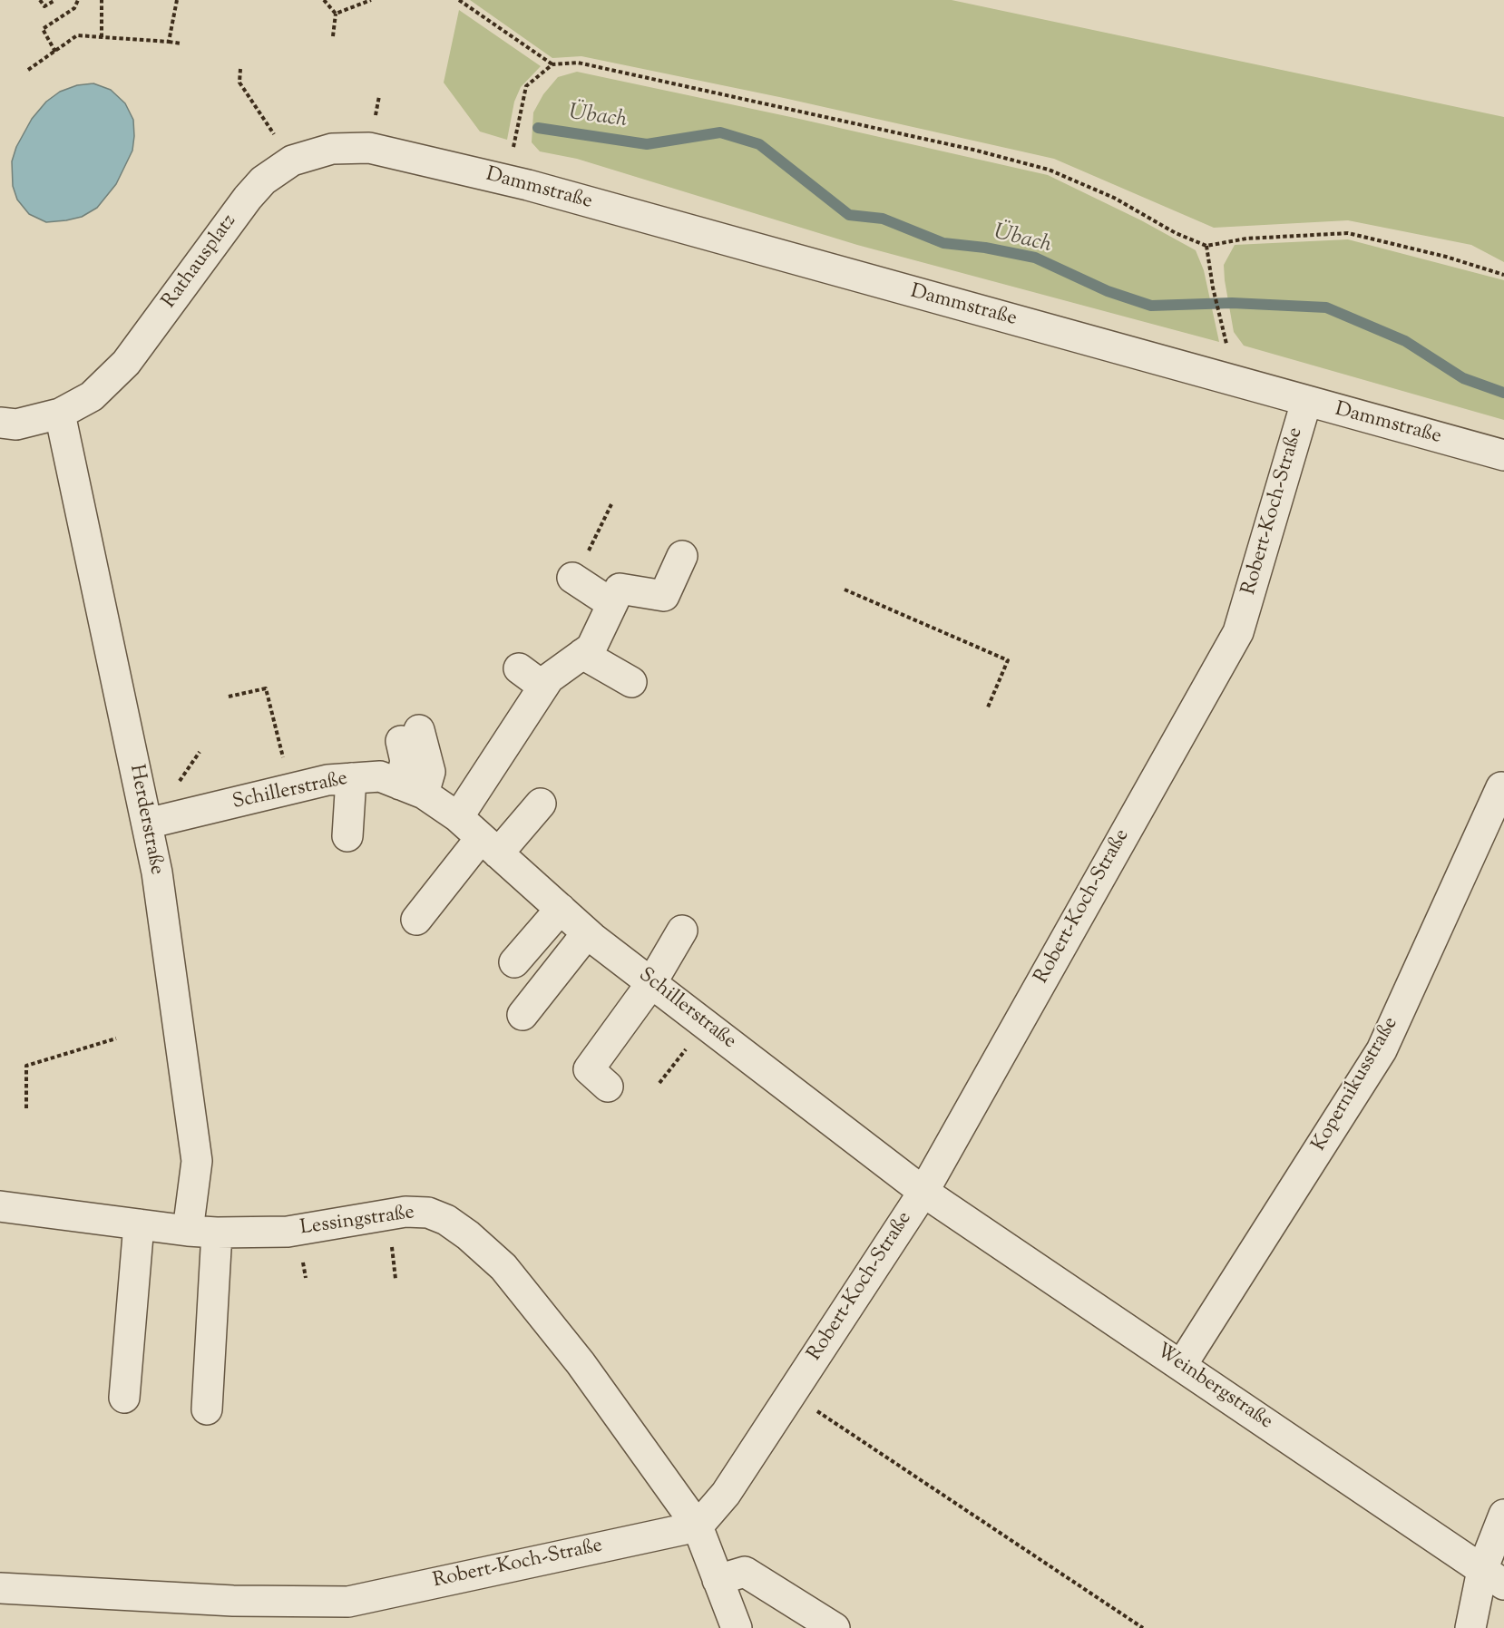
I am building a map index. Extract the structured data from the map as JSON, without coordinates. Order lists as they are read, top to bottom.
{
  "streets": {
    "street": [
      "Dammstraße",
      "Rathausplatz",
      "Robert-Koch-Straße",
      "Schillerstraße",
      "Herderstraße",
      "Kopernikusstraße",
      "Lessingstraße",
      "Weinbergstraße"
    ]
  },
  "crossings": [
    ["Dammstraße", "Rathausplatz"],
    ["Dammstraße", "Robert-Koch-Straße"],
    ["Rathausplatz", "Herderstraße"],
    ["Robert-Koch-Straße", "Schillerstraße"],
    ["Robert-Koch-Straße", "Lessingstraße"],
    ["Robert-Koch-Straße", "Weinbergstraße"],
    ["Schillerstraße", "Herderstraße"],
    ["Schillerstraße", "Weinbergstraße"],
    ["Herderstraße", "Lessingstraße"],
    ["Kopernikusstraße", "Weinbergstraße"]
  ],
  "water": ["Übach"]
}
